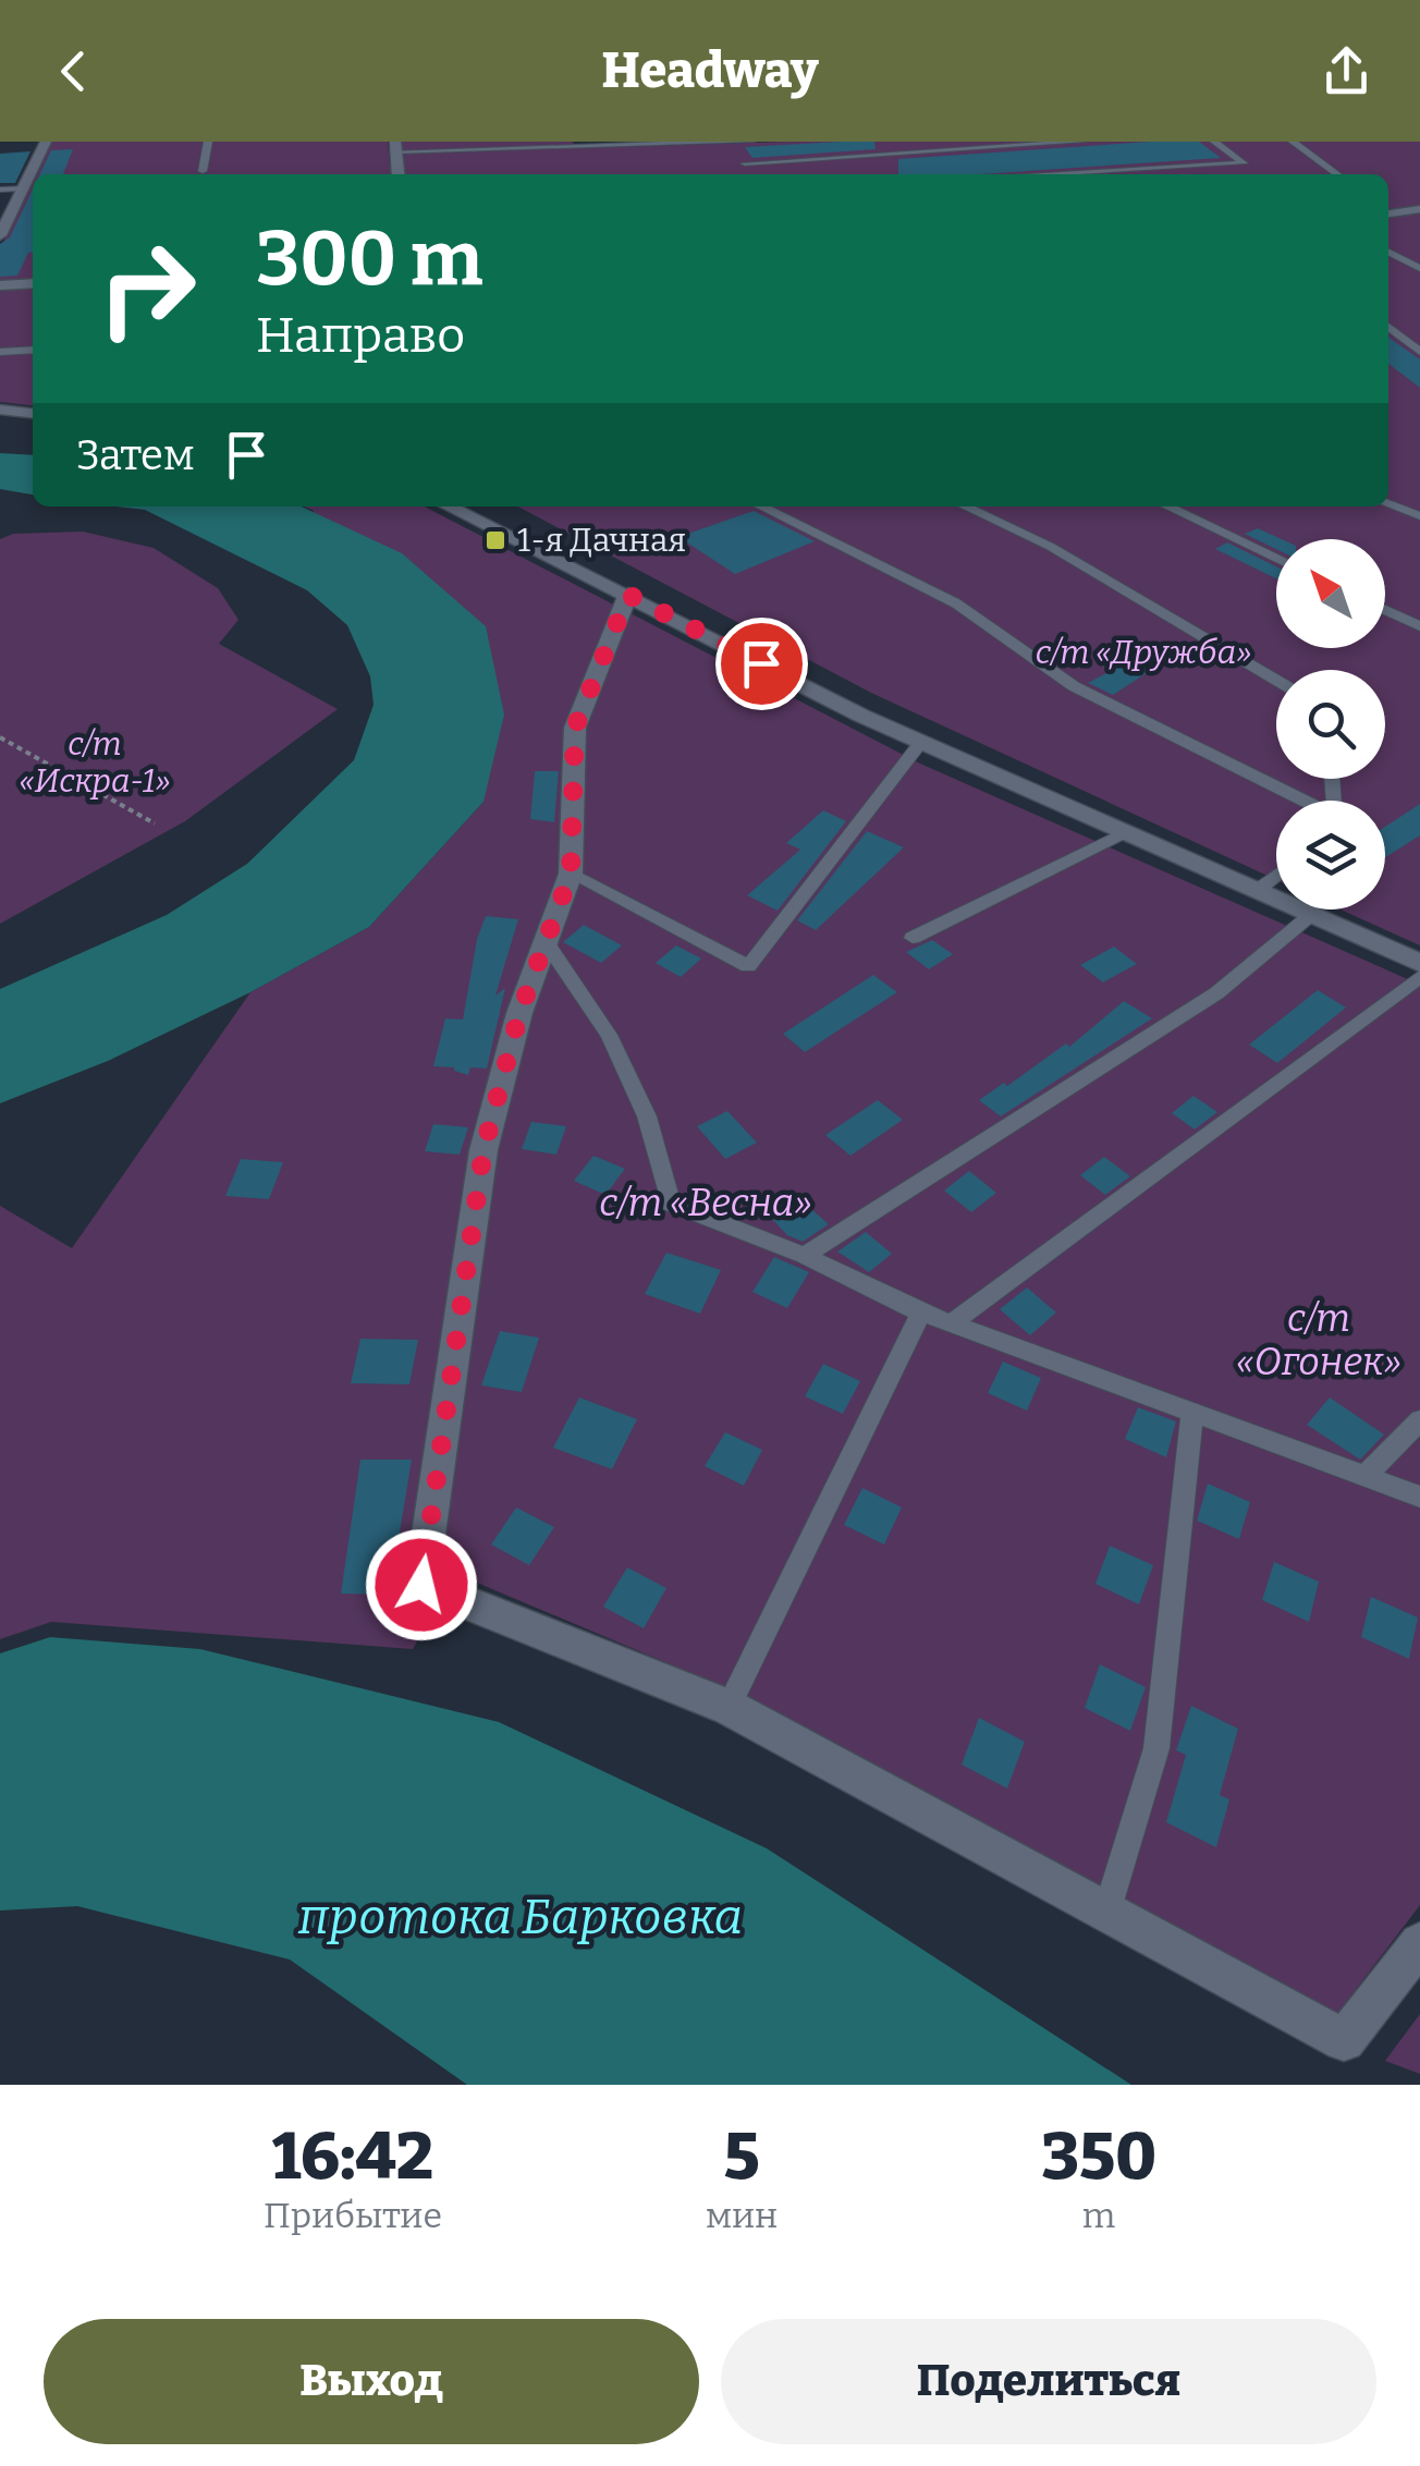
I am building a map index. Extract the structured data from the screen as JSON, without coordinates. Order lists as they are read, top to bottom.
{
  "water": ["протока Барковка"],
  "parks": [
    "с/т «Дружба»",
    "с/т «Искра-1»",
    "с/т «Весна»",
    "с/т «Огонек»"
  ],
  "places": {
    "transit": ["1-я Дачная"]
  },
  "north": "top left",
  "page": {
    "header": "Headway",
    "turn": ["300 m", "Направо"],
    "then": "Затем",
    "eta": [
      "16:42",
      "Прибытие",
      "5",
      "мин",
      "350",
      "m"
    ],
    "buttons": ["Выход", "Поделиться"]
  }
}
